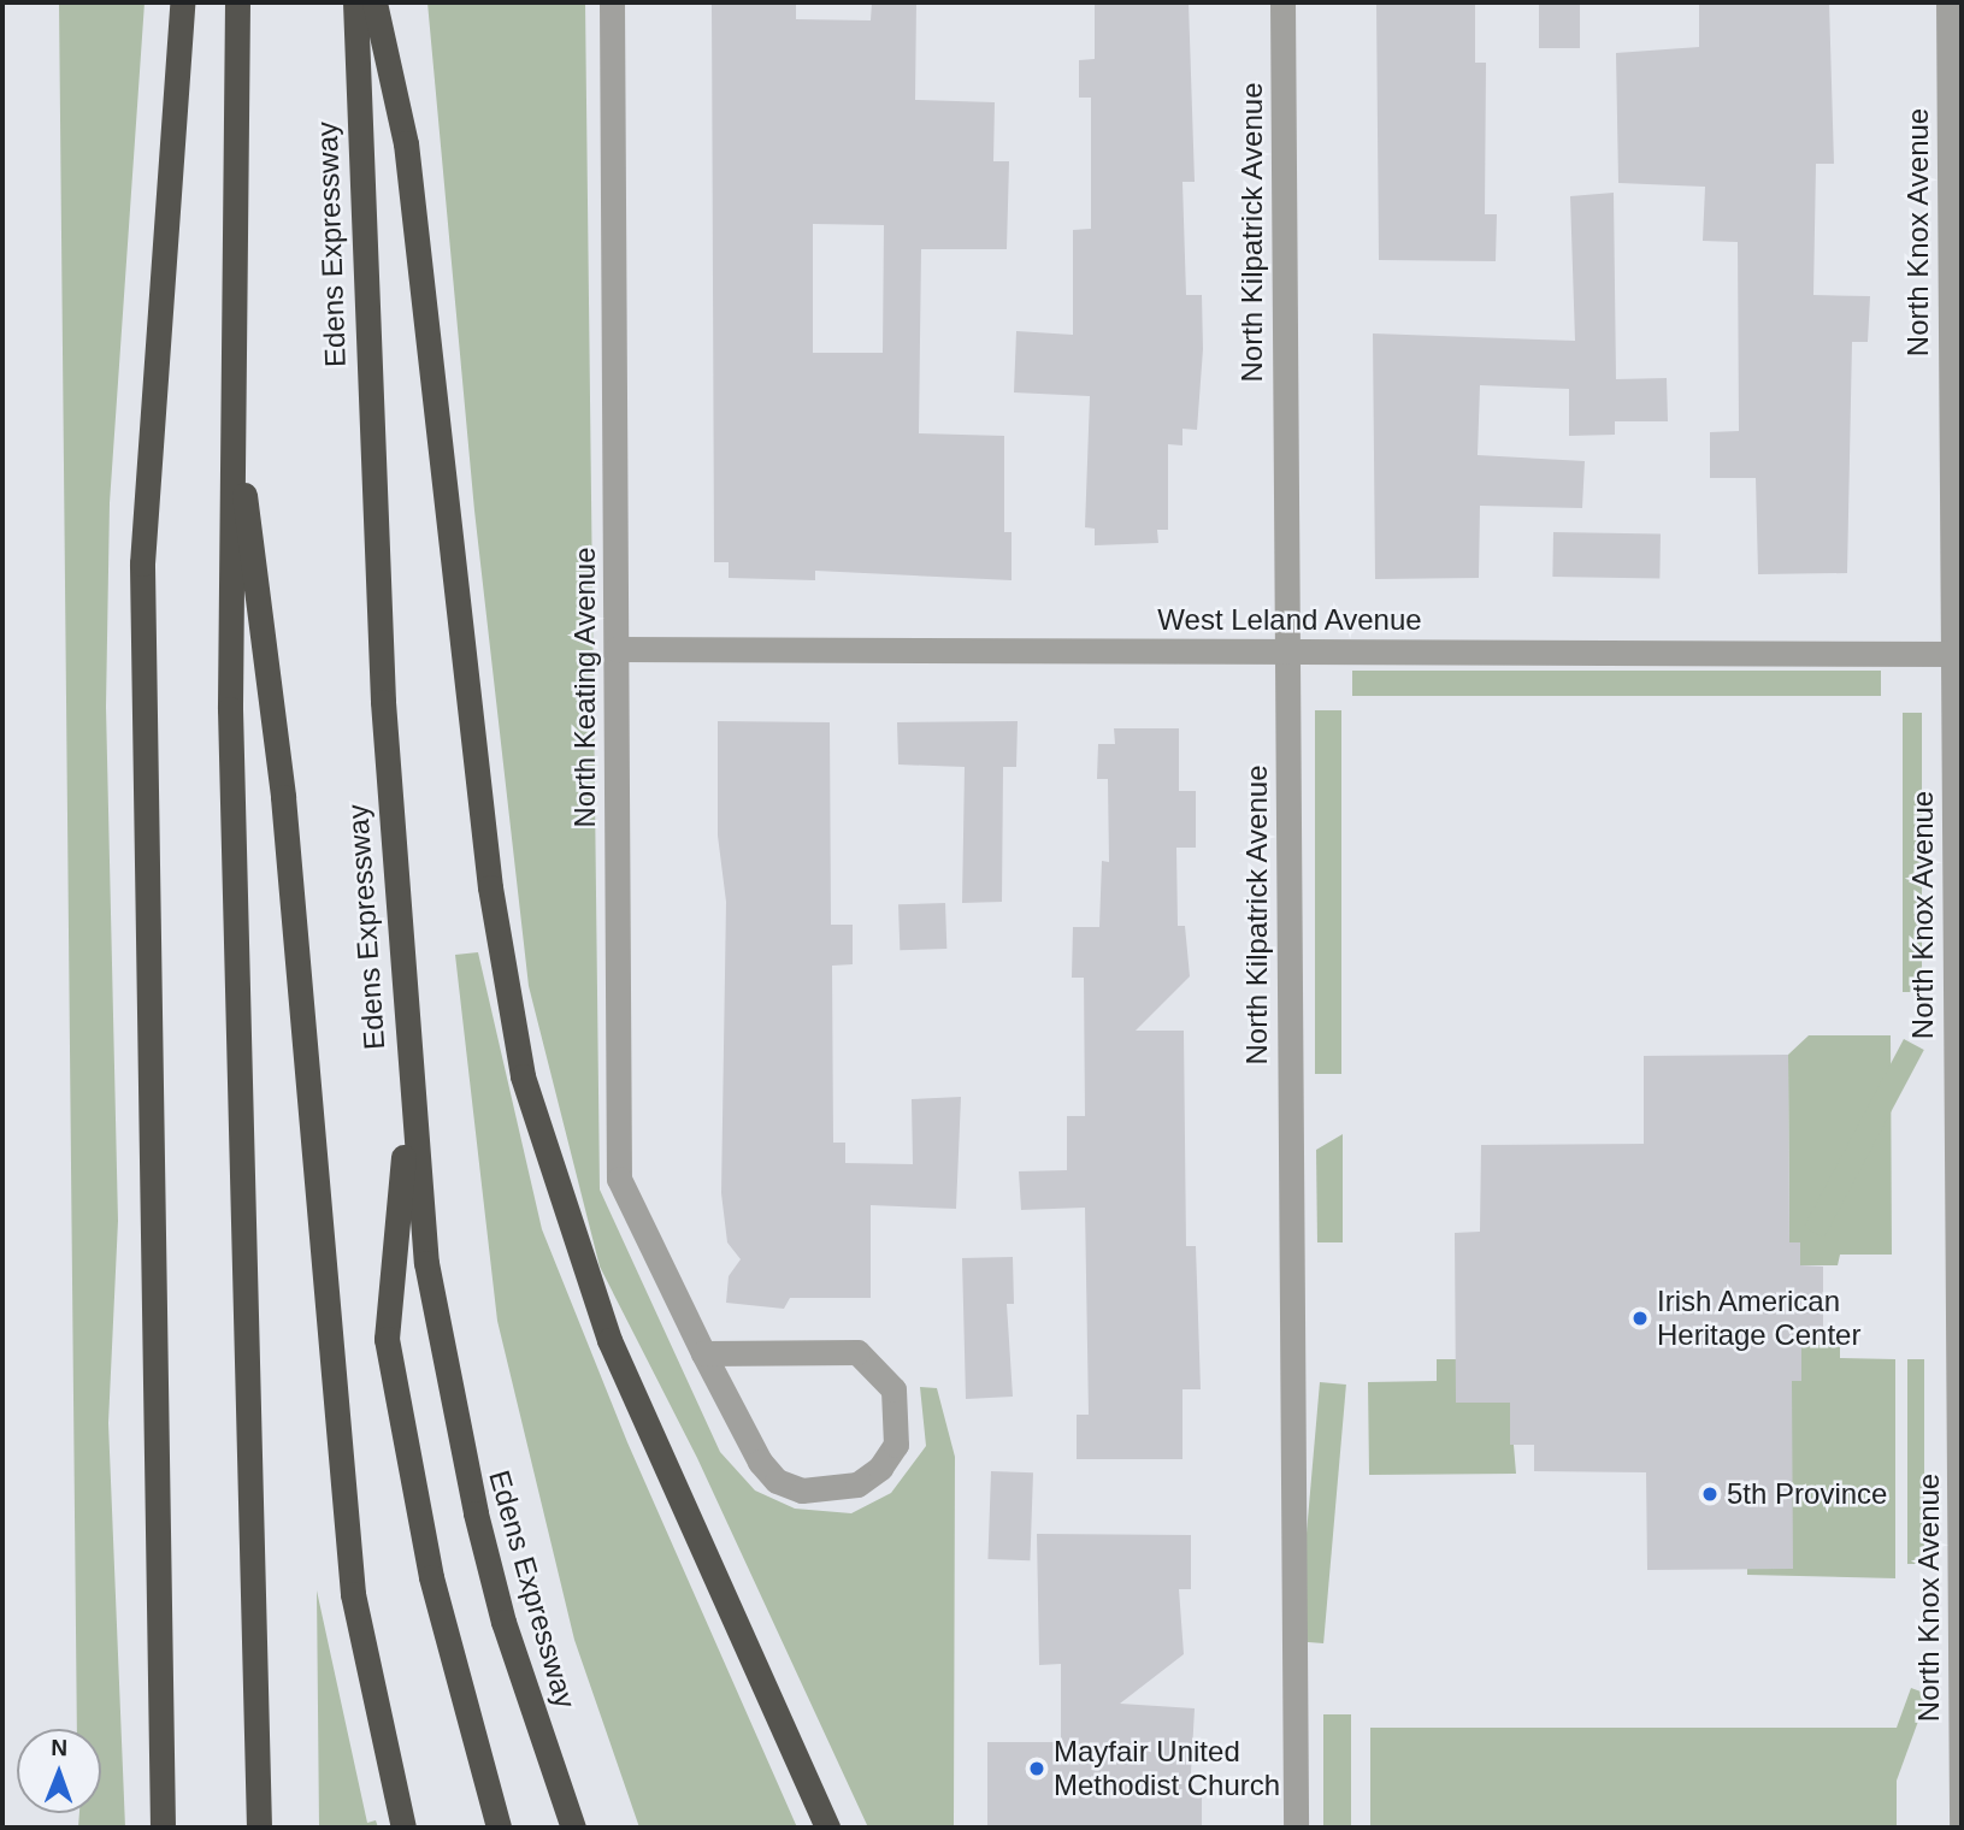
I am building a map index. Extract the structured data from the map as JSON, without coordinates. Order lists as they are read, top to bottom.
{
  "streets": {
    "highway": ["Edens Expressway"],
    "street": [
      "North Kilpatrick Avenue",
      "North Knox Avenue",
      "West Leland Avenue",
      "North Keating Avenue"
    ]
  },
  "crossings": [
    ["North Kilpatrick Avenue", "West Leland Avenue"],
    ["North Knox Avenue", "West Leland Avenue"],
    ["West Leland Avenue", "North Keating Avenue"]
  ],
  "places": ["Irish American Heritage Center", "5th Province", "Mayfair United Methodist Church"],
  "north": "top"
}
